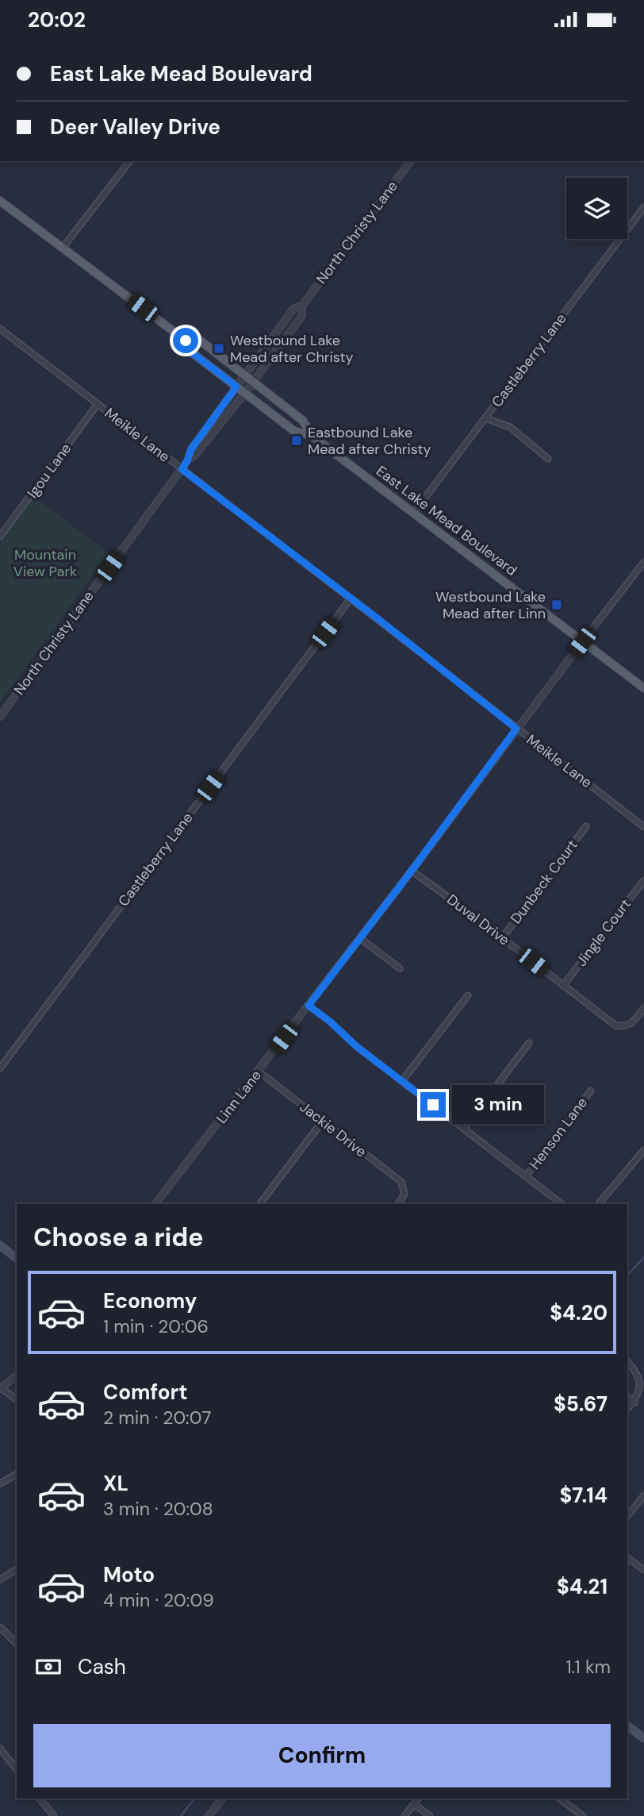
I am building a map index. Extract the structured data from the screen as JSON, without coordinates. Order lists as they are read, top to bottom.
{
  "streets": {
    "main road": ["East Lake Mead Boulevard"],
    "street": [
      "North Christy Lane",
      "Castleberry Lane",
      "Meikle Lane",
      "Igou Lane",
      "Dunbeck Court",
      "Duval Drive",
      "Jingle Court",
      "Linn Lane",
      "Jackie Drive",
      "Henson Lane"
    ]
  },
  "crossings": [
    ["North Christy Lane", "Meikle Lane"],
    ["North Christy Lane", "East Lake Mead Boulevard"],
    ["Castleberry Lane", "Meikle Lane"],
    ["Castleberry Lane", "East Lake Mead Boulevard"],
    ["Meikle Lane", "Igou Lane"],
    ["Meikle Lane", "Linn Lane"],
    ["East Lake Mead Boulevard", "Linn Lane"],
    ["Dunbeck Court", "Duval Drive"],
    ["Duval Drive", "Jingle Court"],
    ["Duval Drive", "Linn Lane"],
    ["Linn Lane", "Jackie Drive"]
  ],
  "parks": ["Mountain View Park"],
  "places": {
    "transit": ["Westbound Lake Mead after Christy", "Eastbound Lake Mead after Christy", "Westbound Lake Mead after Linn"]
  },
  "page": {
    "status": "20:02",
    "banner": ["East Lake Mead Boulevard", "Deer Valley Drive"],
    "bubble": "3 min",
    "heading": "Choose a ride",
    "list": [
      {
        "name": "Economy",
        "note": "1 min · 20:06",
        "value": "$4.20"
      },
      {
        "name": "Comfort",
        "note": "2 min · 20:07",
        "value": "$5.67"
      },
      {
        "name": "XL",
        "note": "3 min · 20:08",
        "value": "$7.14"
      },
      {
        "name": "Moto",
        "note": "4 min · 20:09",
        "value": "$4.21"
      }
    ],
    "pay": ["Cash", "1.1 km"],
    "buttons": "Confirm"
  }
}
